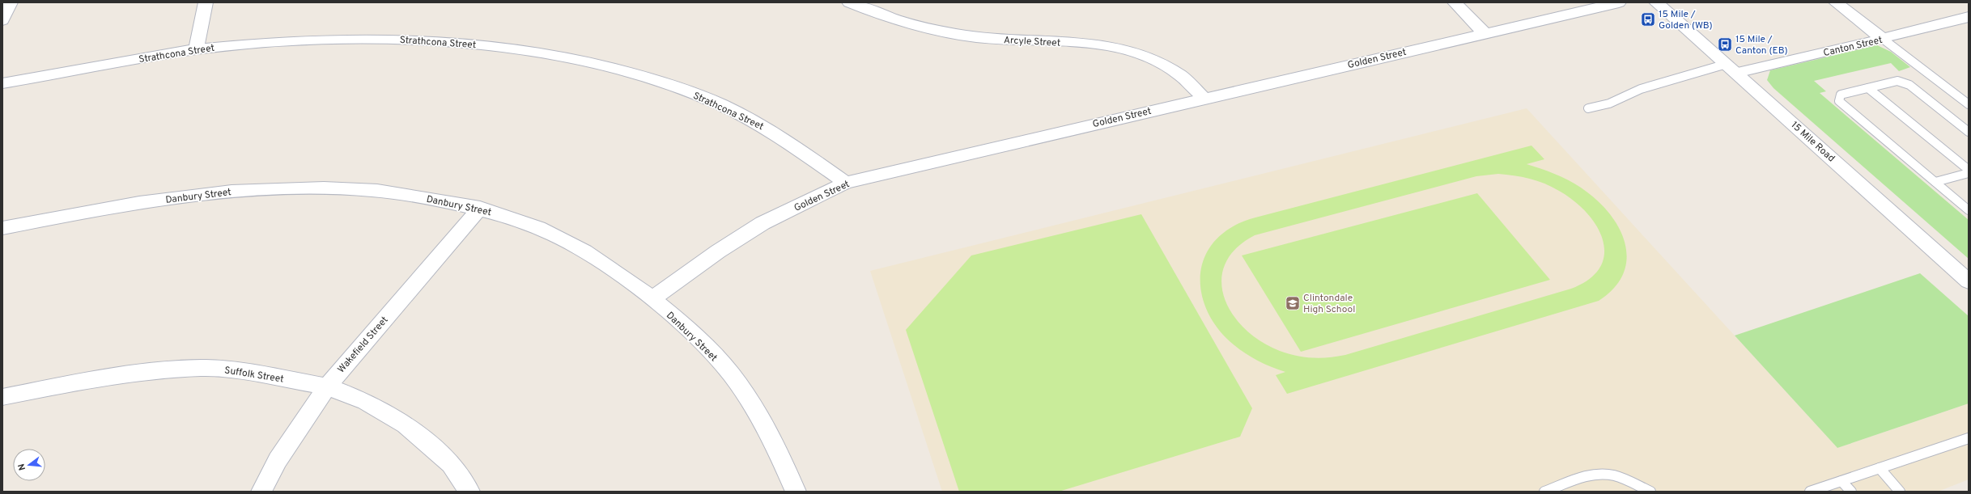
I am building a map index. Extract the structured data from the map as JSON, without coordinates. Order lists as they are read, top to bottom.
{
  "streets": {
    "street": [
      "Arcyle Street",
      "Strathcona Street",
      "Canton Street",
      "Golden Street",
      "15 Mile Road",
      "Danbury Street",
      "Wakefield Street",
      "Suffolk Street"
    ]
  },
  "crossings": [
    ["Arcyle Street", "Golden Street"],
    ["Strathcona Street", "Golden Street"],
    ["Canton Street", "15 Mile Road"],
    ["Golden Street", "Danbury Street"],
    ["Danbury Street", "Wakefield Street"],
    ["Wakefield Street", "Suffolk Street"]
  ],
  "places": {
    "bus stop": ["15 Mile / Golden (WB)", "15 Mile / Canton (EB)"],
    "school or university": ["Clintondale High School"]
  },
  "north": "left"
}
